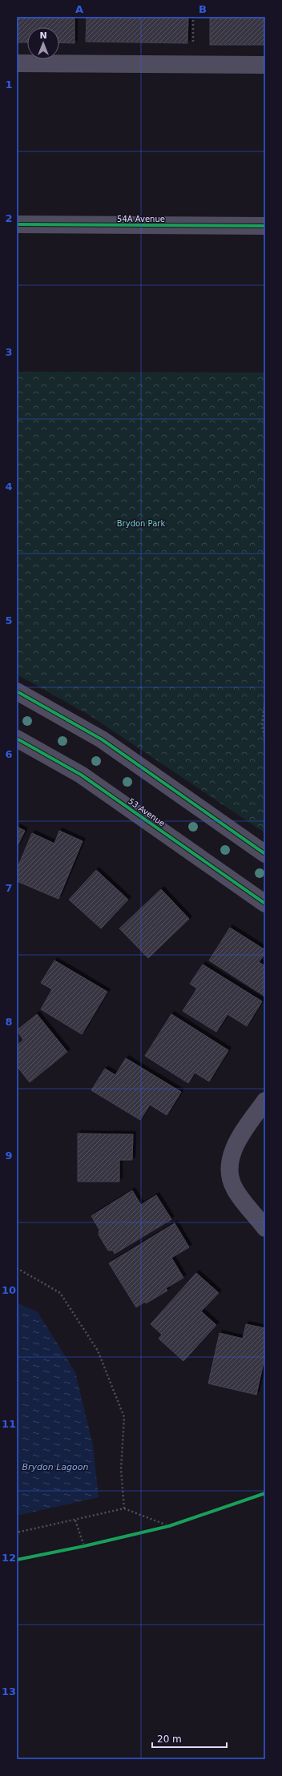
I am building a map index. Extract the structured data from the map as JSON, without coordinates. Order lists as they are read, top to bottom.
{
  "streets": {
    "street": ["54A Avenue", "53 Avenue"]
  },
  "water": ["Brydon Lagoon"],
  "parks": ["Brydon Park"],
  "scale_bar": "20 m",
  "north": "top",
  "grid": {
    "columns": ["A", "B"],
    "rows": [
      "1",
      "2",
      "3",
      "4",
      "5",
      "6",
      "7",
      "8",
      "9",
      "10",
      "11",
      "12",
      "13"
    ]
  }
}
